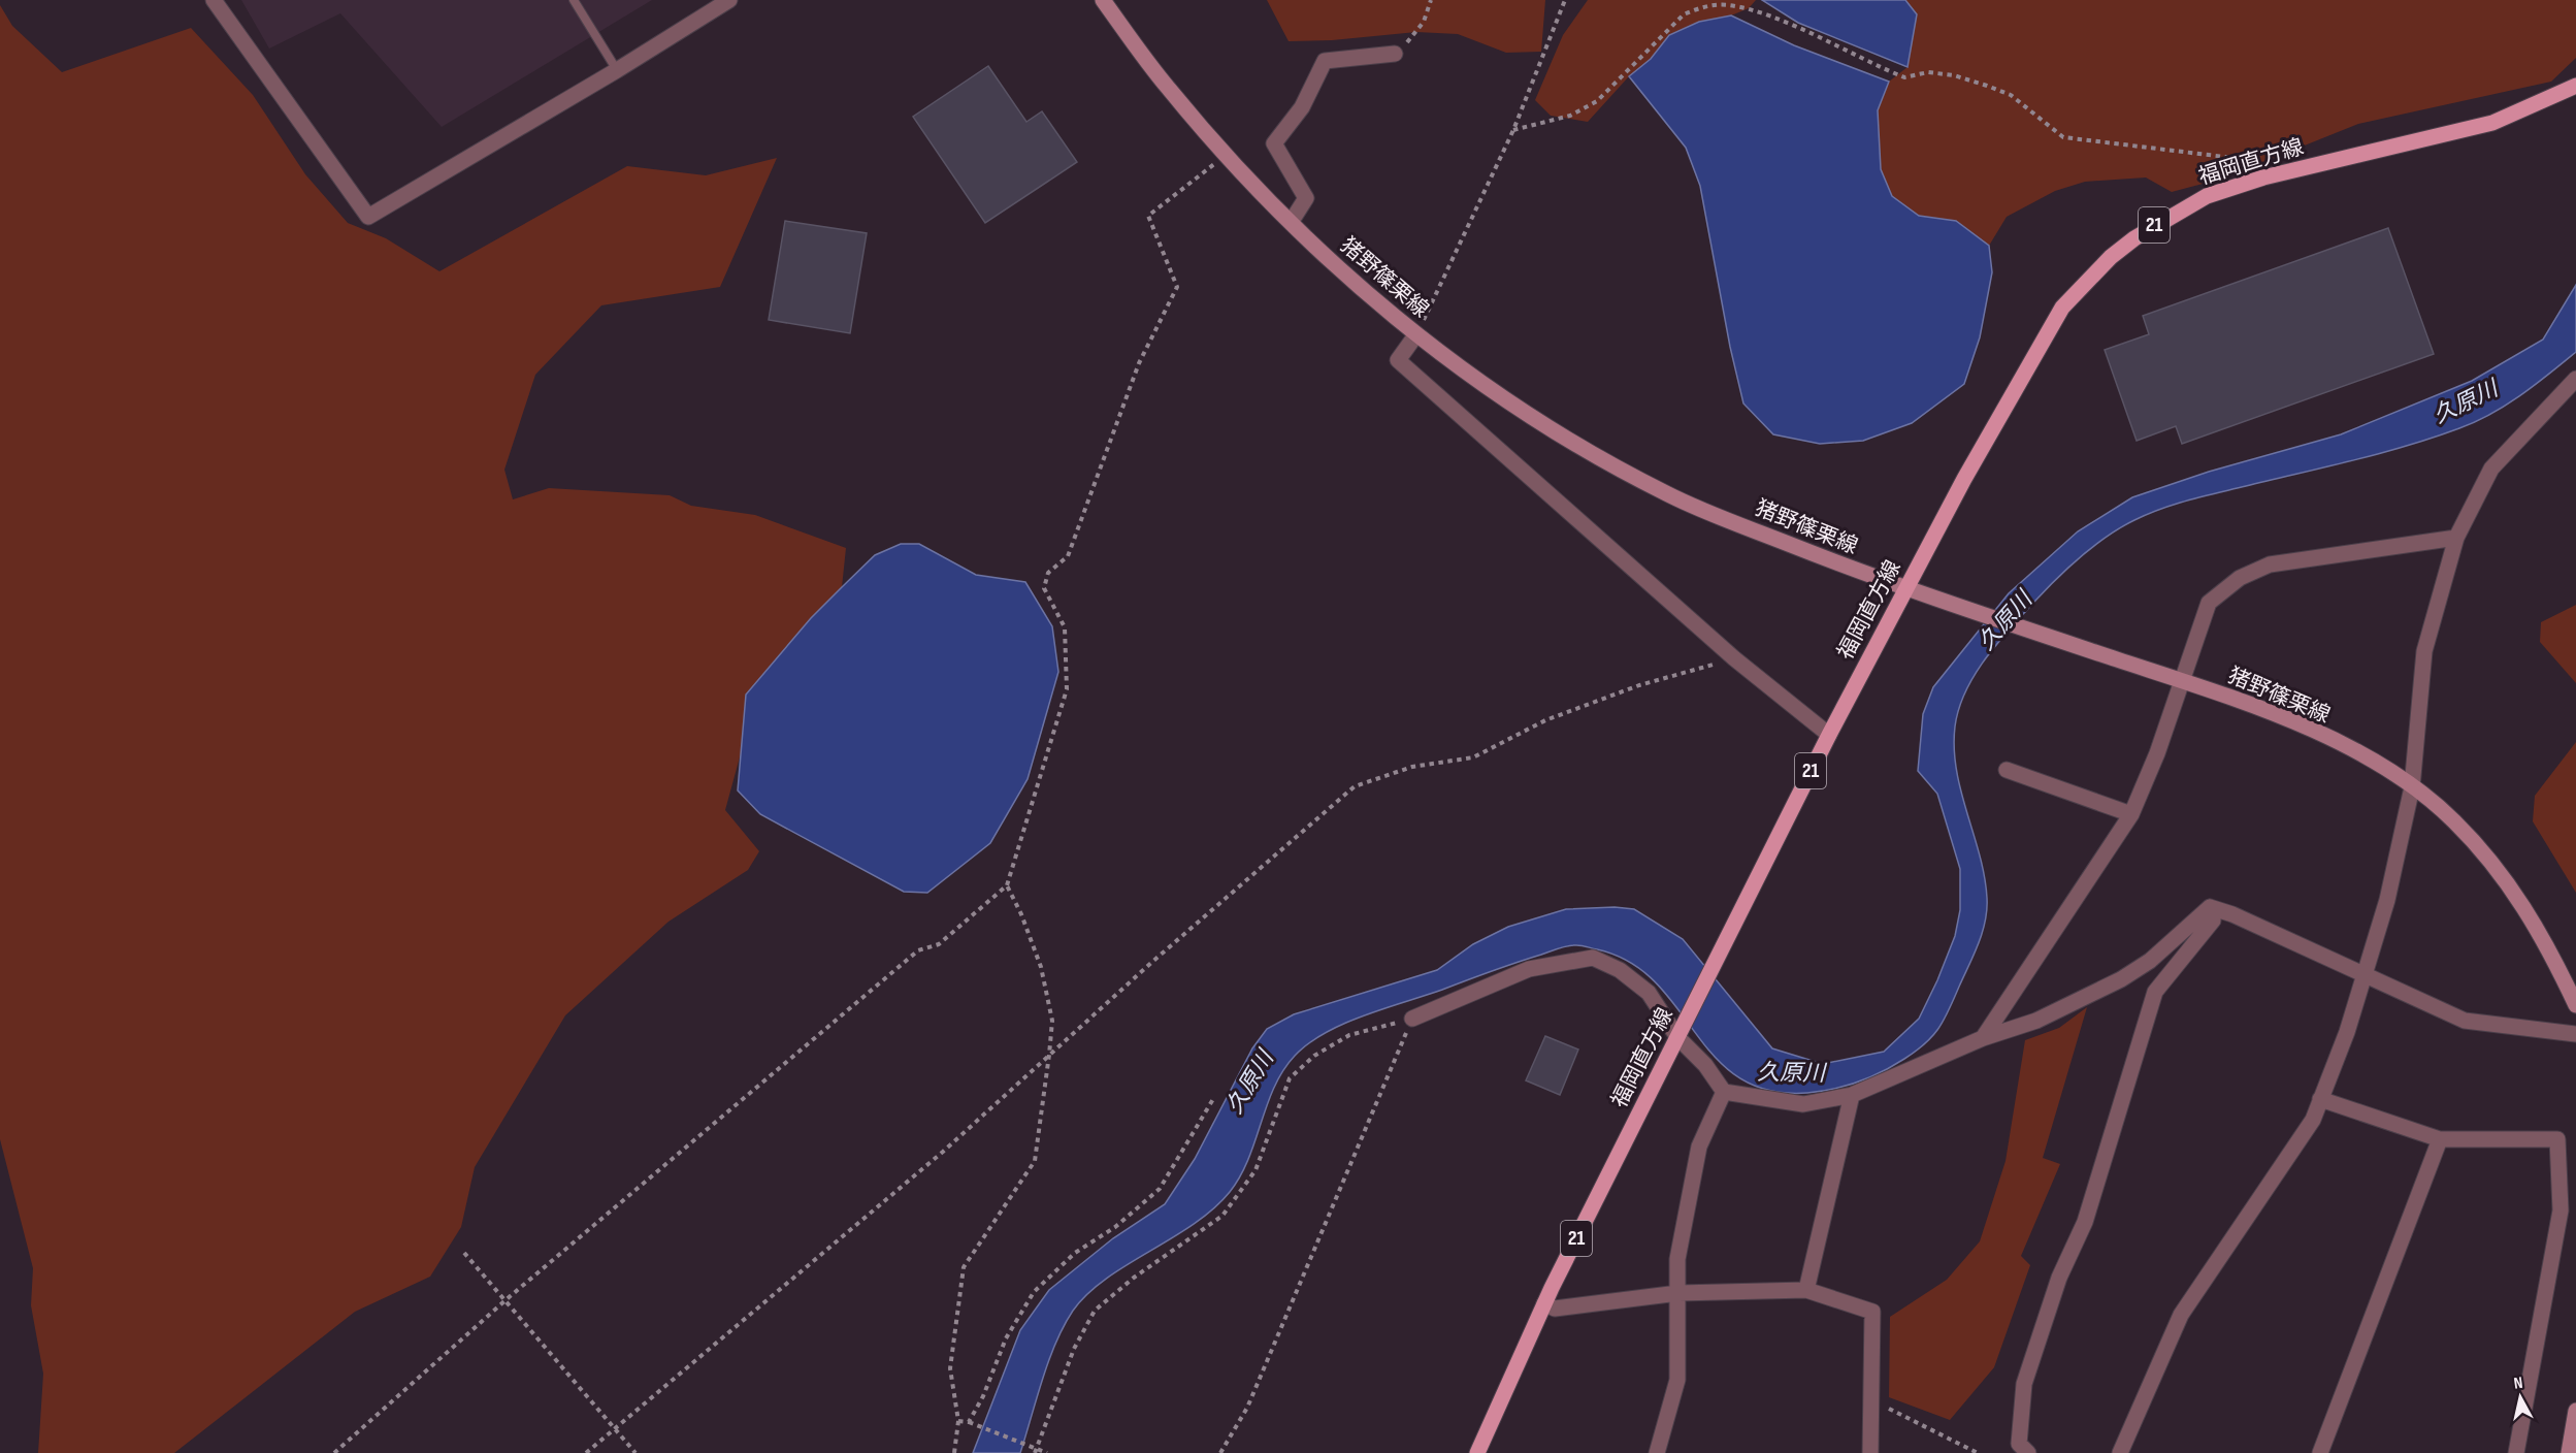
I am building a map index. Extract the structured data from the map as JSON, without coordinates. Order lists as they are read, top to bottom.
{
  "streets": {
    "main road": ["福岡直方線", "21", "猪野篠栗線"]
  },
  "crossings": [
    ["福岡直方線", "猪野篠栗線"]
  ],
  "water": ["久原川"],
  "north": "top"
}
